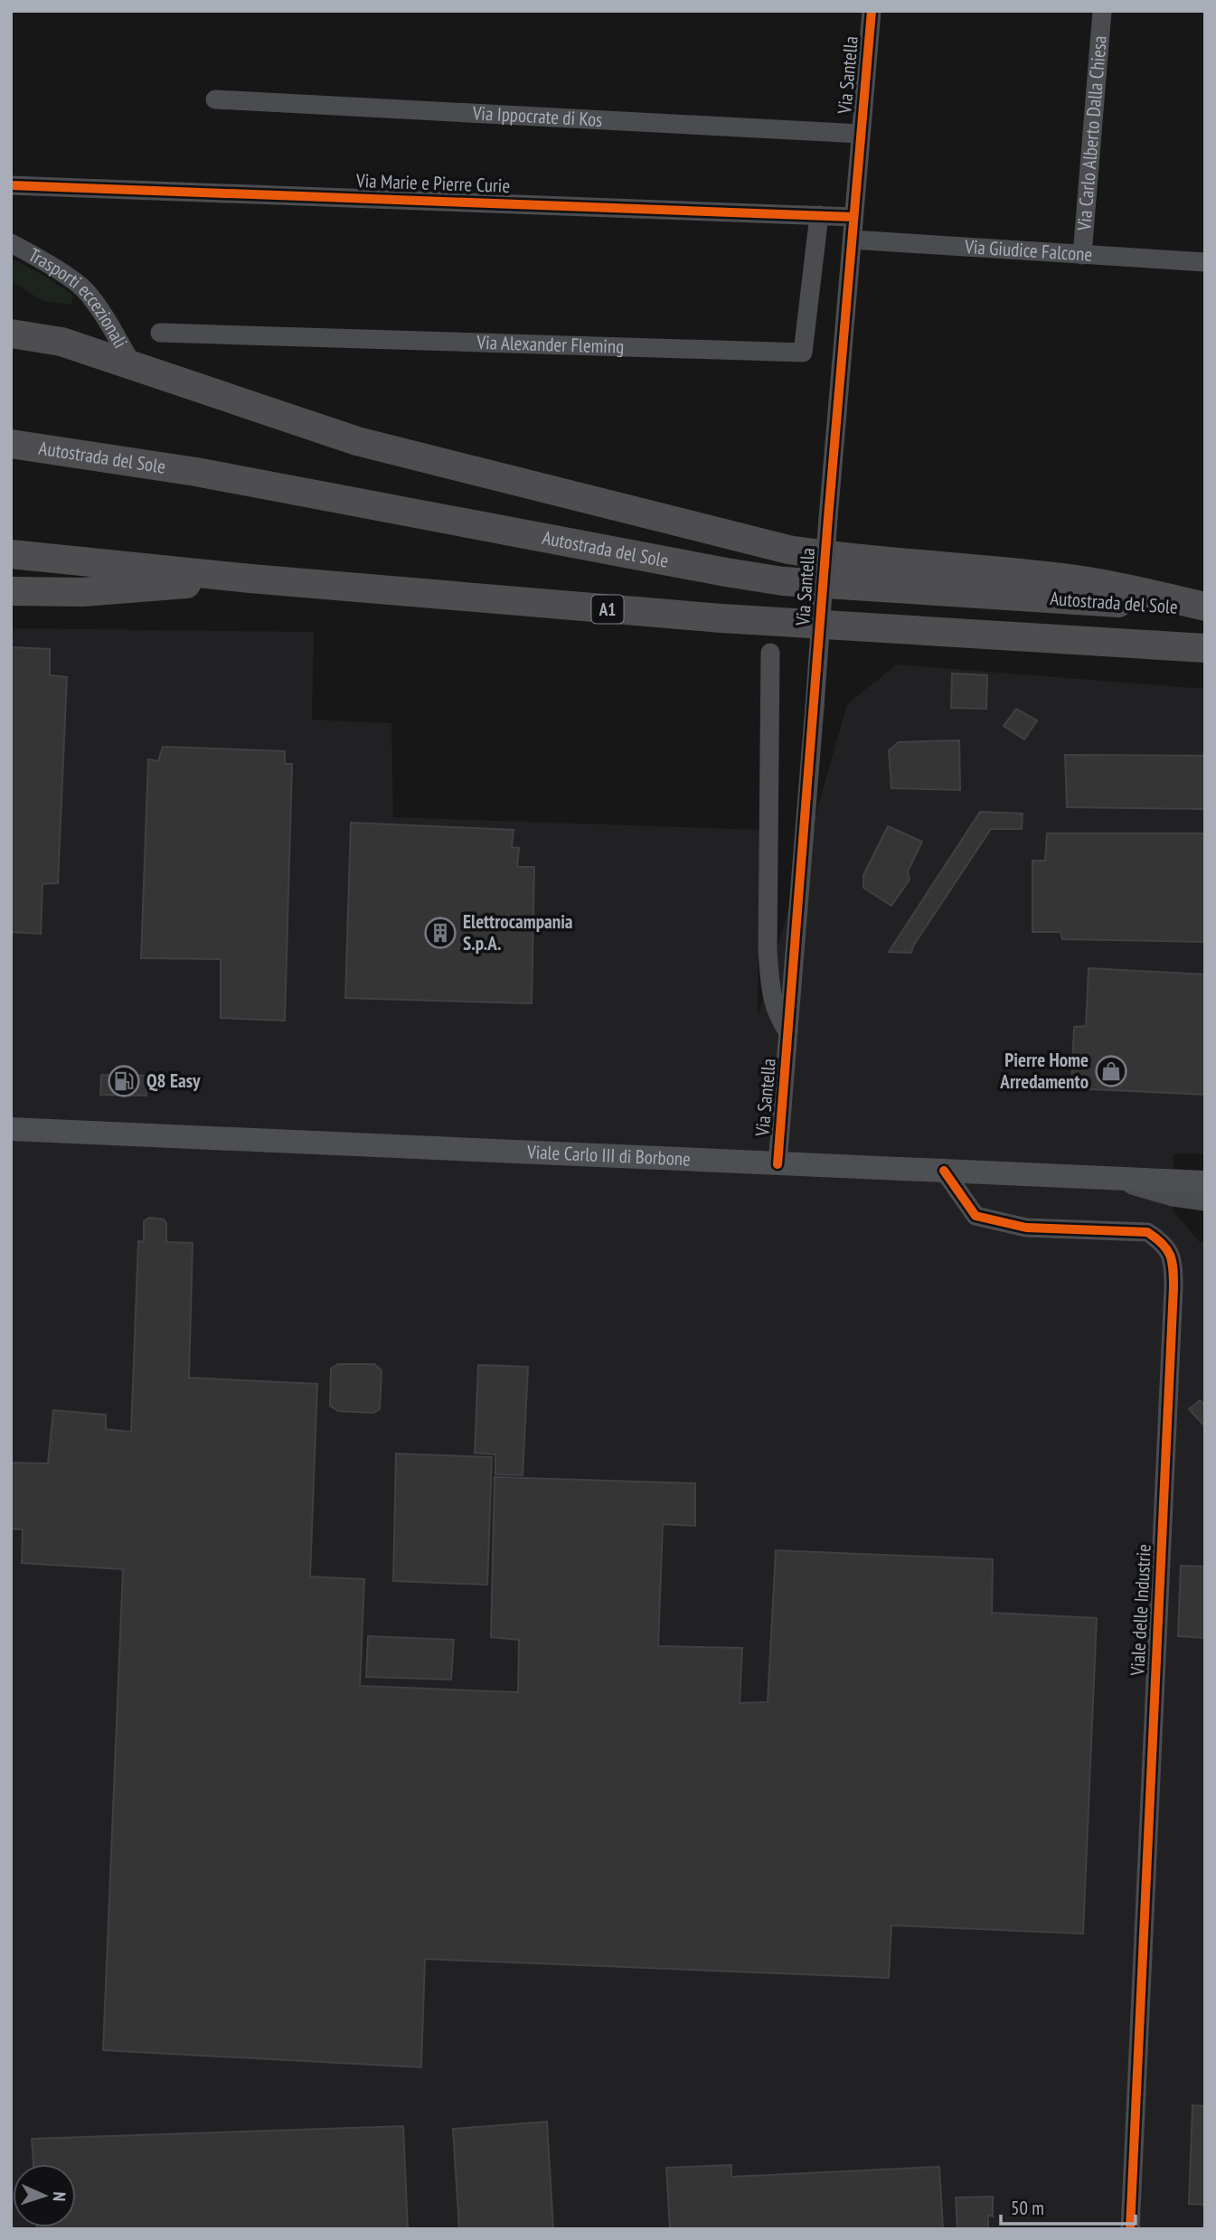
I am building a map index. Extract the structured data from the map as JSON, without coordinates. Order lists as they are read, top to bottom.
{
  "streets": {
    "highway": ["Autostrada del Sole", "A1"],
    "main road": ["Viale Carlo III di Borbone"],
    "street": [
      "Via Santella",
      "Via Ippocrate di Kos",
      "Via Carlo Alberto Dalla Chiesa",
      "Via Marie e Pierre Curie",
      "Via Giudice Falcone",
      "Trasporti eccezionali",
      "Via Alexander Fleming",
      "Viale delle Industrie"
    ]
  },
  "crossings": [
    ["Via Santella", "Via Ippocrate di Kos"],
    ["Via Santella", "Via Marie e Pierre Curie"],
    ["Via Santella", "Via Giudice Falcone"],
    ["Via Santella", "Viale Carlo III di Borbone"],
    ["Via Carlo Alberto Dalla Chiesa", "Via Giudice Falcone"],
    ["Via Marie e Pierre Curie", "Via Alexander Fleming"],
    ["Viale Carlo III di Borbone", "Viale delle Industrie"]
  ],
  "places": {
    "building": ["Elettrocampania S.p.A."],
    "shop": ["Pierre Home Arredamento"],
    "fuel station": ["Q8 Easy"]
  },
  "scale_bar": "50 m",
  "north": "right"
}
